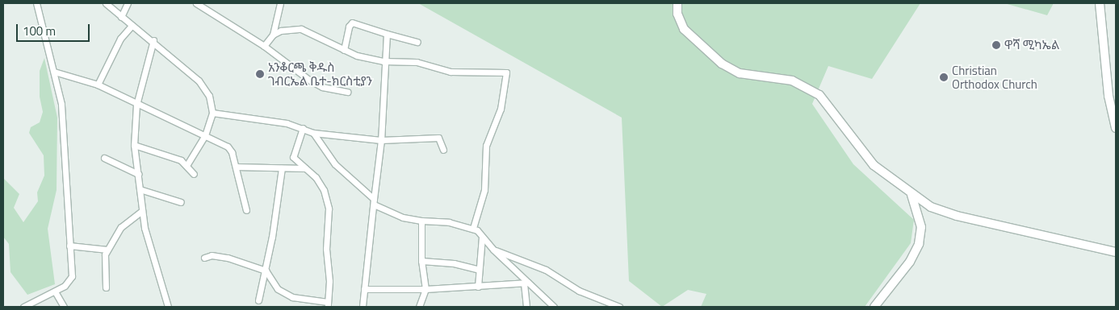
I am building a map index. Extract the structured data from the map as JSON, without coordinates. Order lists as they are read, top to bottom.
{
  "places": ["ዋሻ ሚካኤል", "አንቆርጫ ቅዱስ ገብርኤል ቤተ-ክርስቲያን", "Christian Orthodox Church"],
  "scale_bar": "100 m"
}
